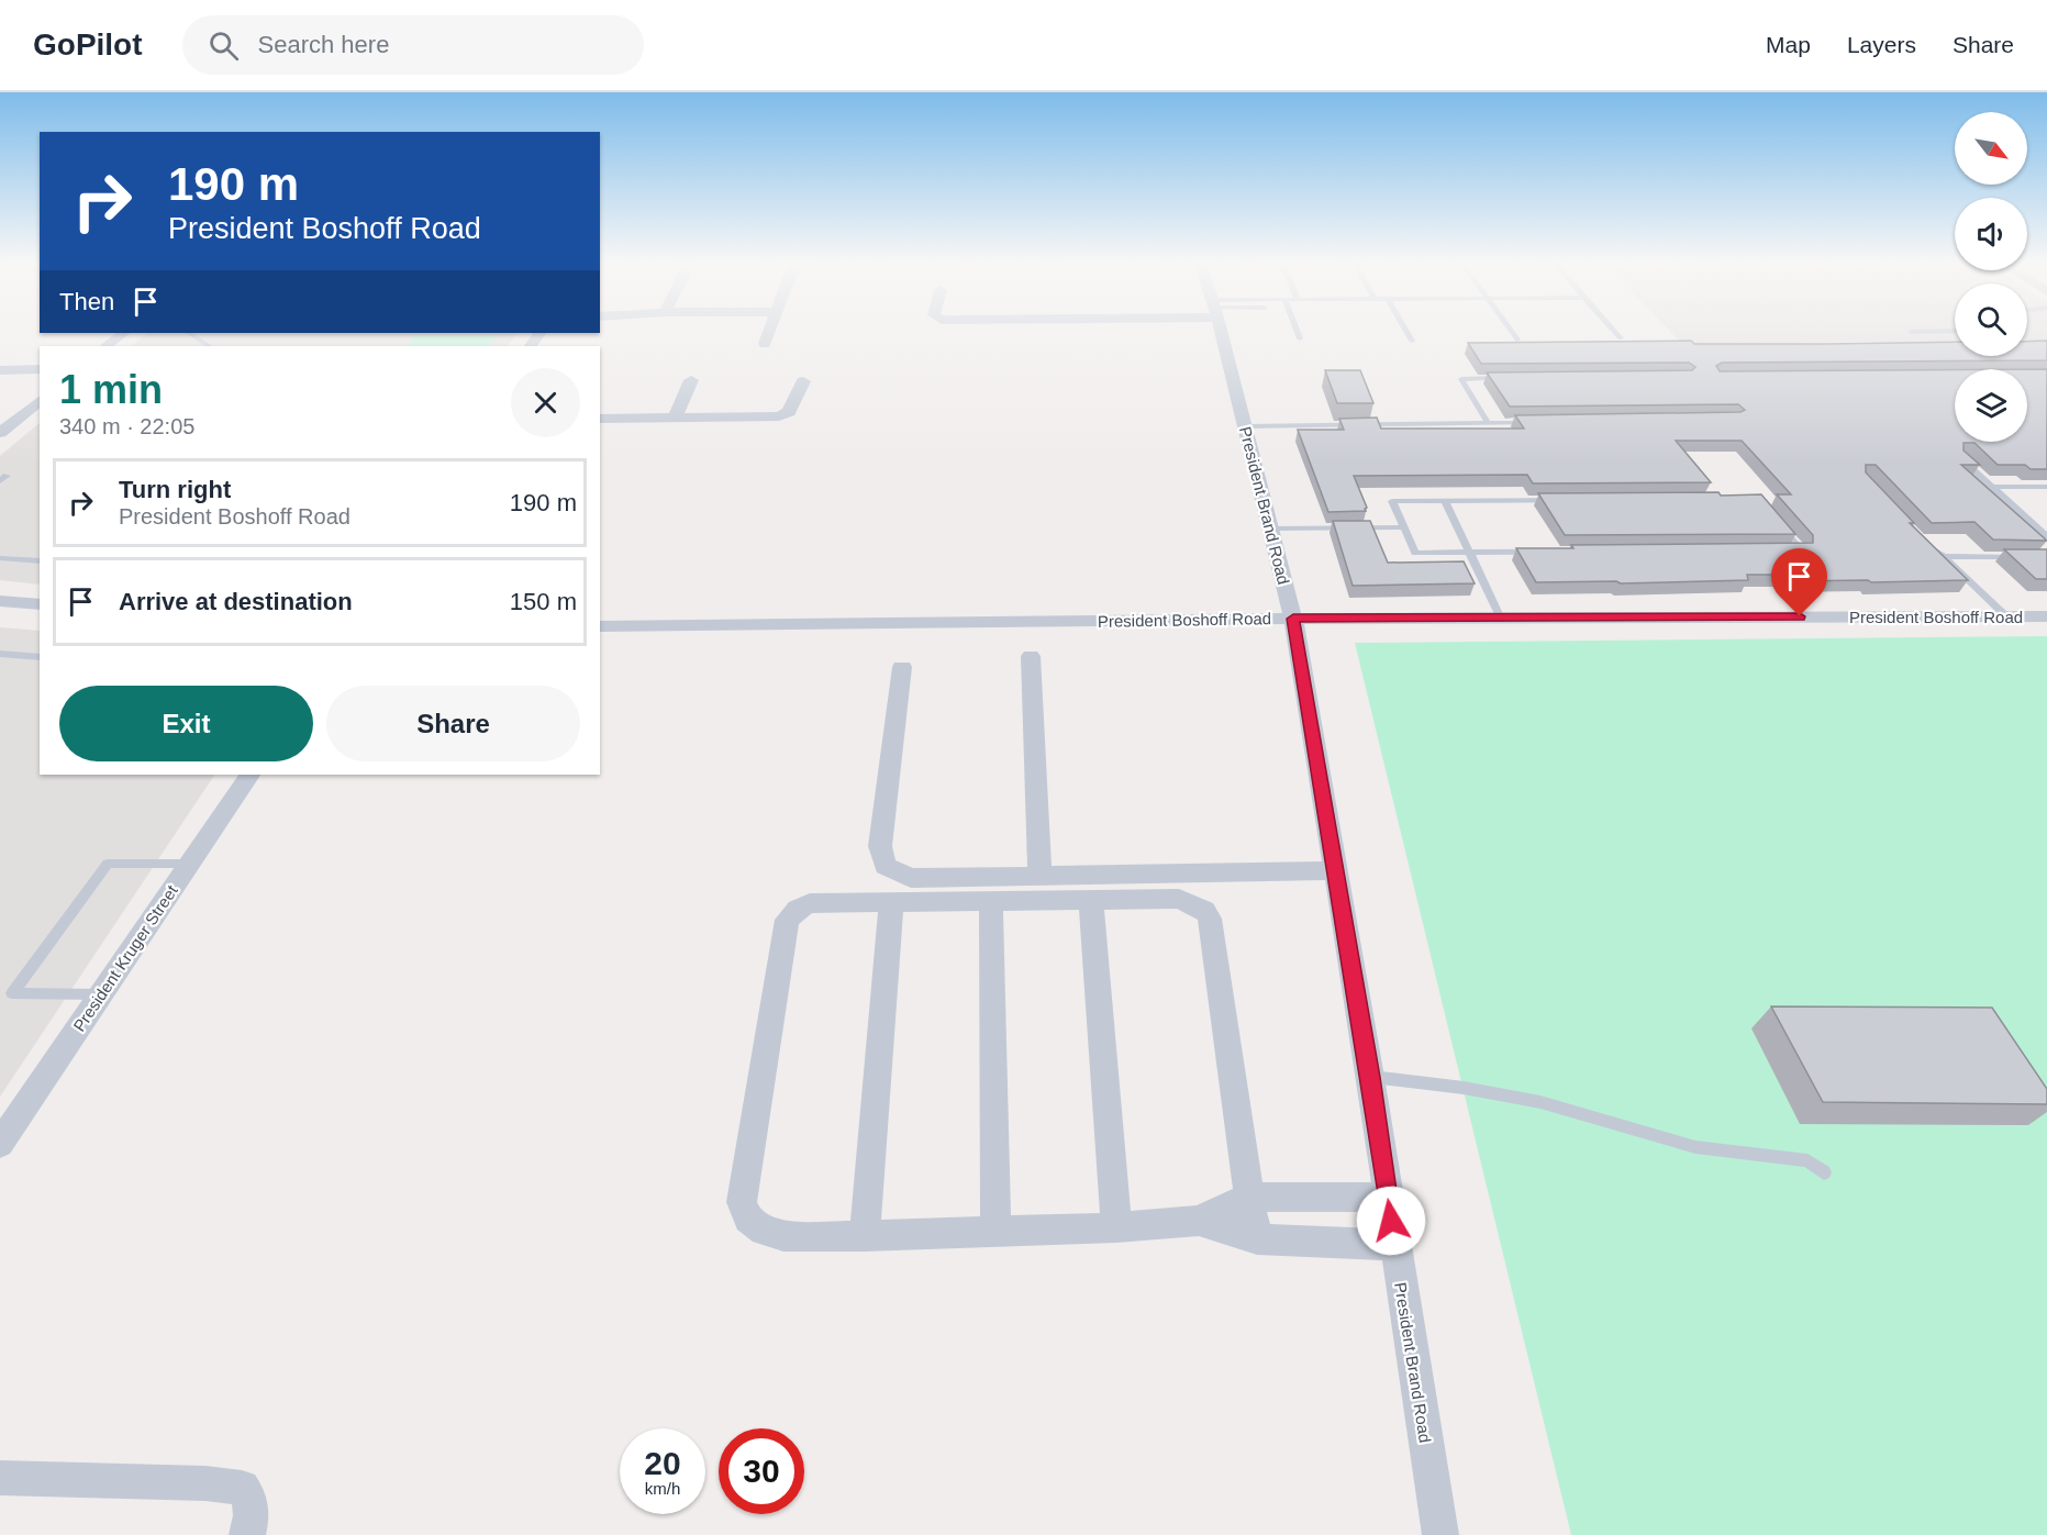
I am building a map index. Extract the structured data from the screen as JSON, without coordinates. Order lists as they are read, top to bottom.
{
  "streets": {
    "street": ["President Brand Road", "President Boshoff Road", "President Kruger Street"]
  },
  "crossings": [
    ["President Brand Road", "President Boshoff Road"]
  ],
  "north": "bottom right",
  "page": {
    "header": "GoPilot",
    "search": "Search here",
    "nav": ["Map", "Layers", "Share"],
    "turn": ["190 m", "President Boshoff Road"],
    "then": "Then",
    "heading": ["1 min", "340 m · 22:05"],
    "list": [
      {
        "name": "Turn right",
        "note": "President Boshoff Road",
        "value": "190 m"
      },
      {
        "name": "Arrive at destination",
        "value": "150 m"
      }
    ],
    "buttons": ["Exit", "Share"],
    "speed": "20 km/h",
    "limit": "30"
  }
}
